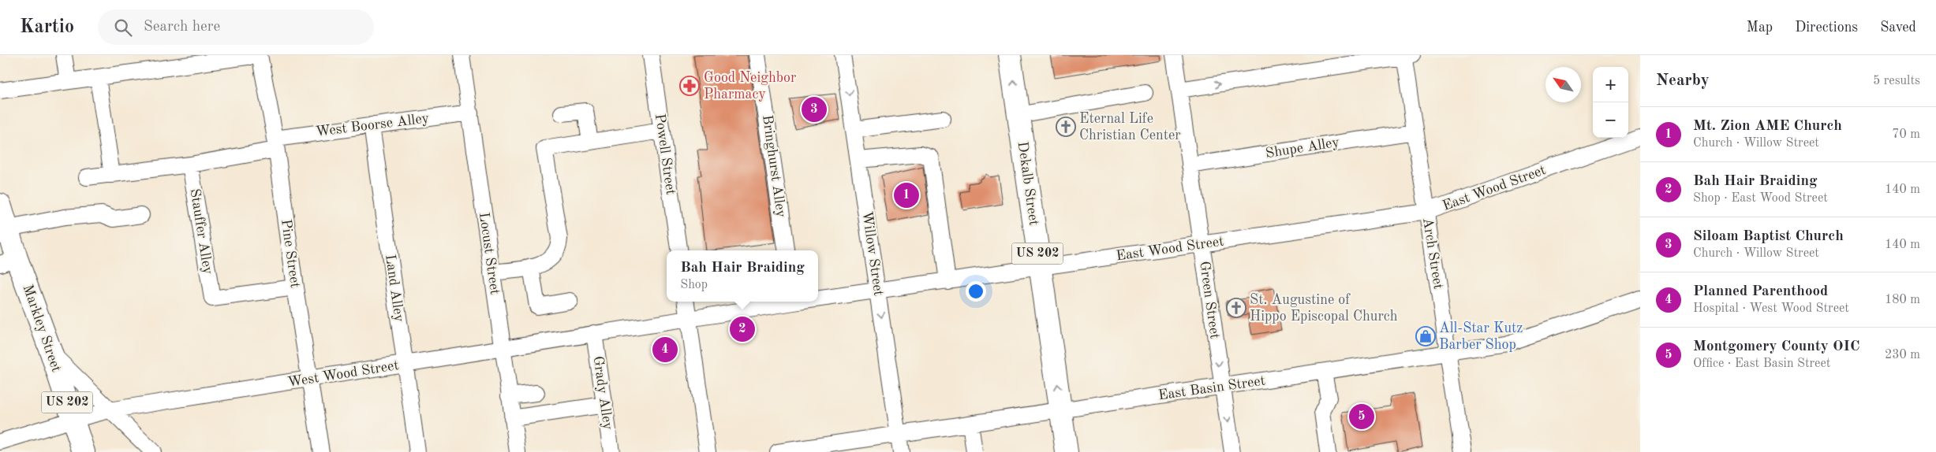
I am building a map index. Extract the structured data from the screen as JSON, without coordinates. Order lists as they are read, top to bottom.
{
  "streets": {
    "highway": ["Dekalb Street", "US 202", "Markley Street"],
    "street": [
      "West Boorse Alley",
      "Shupe Alley",
      "Powell Street",
      "Bringhurst Alley",
      "East Wood Street",
      "Stauffer Alley",
      "Pine Street",
      "Locust Street",
      "Willow Street",
      "Arch Street",
      "Land Alley",
      "Green Street",
      "West Wood Street",
      "East Basin Street",
      "Grady Alley"
    ]
  },
  "crossings": [
    ["West Boorse Alley", "Stauffer Alley"],
    ["West Boorse Alley", "Pine Street"],
    ["West Boorse Alley", "Locust Street"],
    ["West Boorse Alley", "Land Alley"],
    ["Shupe Alley", "Arch Street"],
    ["Shupe Alley", "Green Street"],
    ["Dekalb Street", "East Wood Street"],
    ["Dekalb Street", "East Basin Street"],
    ["East Wood Street", "Willow Street"],
    ["East Wood Street", "Arch Street"],
    ["East Wood Street", "Green Street"],
    ["East Wood Street", "West Wood Street"],
    ["Stauffer Alley", "Pine Street"],
    ["Pine Street", "West Wood Street"],
    ["Locust Street", "West Wood Street"],
    ["Willow Street", "East Basin Street"],
    ["Arch Street", "East Basin Street"],
    ["Land Alley", "West Wood Street"],
    ["Green Street", "East Basin Street"],
    ["Markley Street", "West Wood Street"],
    ["West Wood Street", "Grady Alley"]
  ],
  "one_way": ["Dekalb Street", "Willow Street"],
  "places": {
    "pharmacy": ["Good Neighbor Pharmacy"],
    "church": ["Eternal Life Christian Center", "St. Augustine of Hippo Episcopal Church"],
    "shop": ["All-Star Kutz Barber Shop"]
  },
  "north": "top left",
  "page": {
    "header": "Kartio",
    "search": "Search here",
    "nav": ["Map", "Directions", "Saved"],
    "heading": ["Nearby", "5 results"],
    "map_buttons": ["+", "−"],
    "pins": [
      "3",
      "1",
      "2",
      "4",
      "5"
    ],
    "list": [
      {
        "mark": "1",
        "name": "Mt. Zion AME Church",
        "note": "Church · Willow Street",
        "value": "70 m"
      },
      {
        "mark": "2",
        "name": "Bah Hair Braiding",
        "note": "Shop · East Wood Street",
        "value": "140 m"
      },
      {
        "mark": "3",
        "name": "Siloam Baptist Church",
        "note": "Church · Willow Street",
        "value": "140 m"
      },
      {
        "mark": "4",
        "name": "Planned Parenthood",
        "note": "Hospital · West Wood Street",
        "value": "180 m"
      },
      {
        "mark": "5",
        "name": "Montgomery County OIC",
        "note": "Office · East Basin Street",
        "value": "230 m"
      }
    ],
    "popup": ["Bah Hair Braiding", "Shop"]
  }
}
